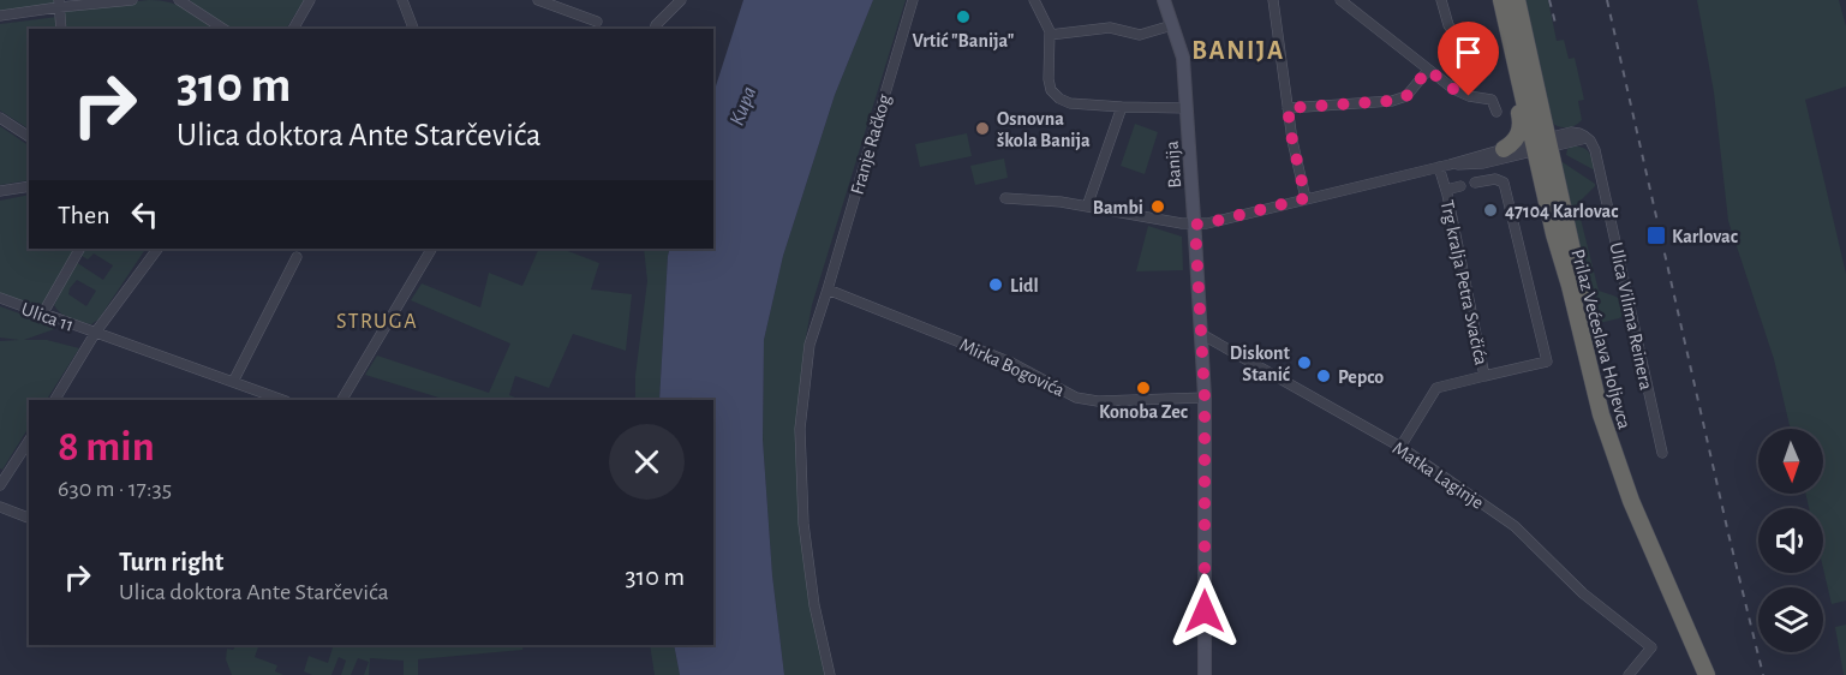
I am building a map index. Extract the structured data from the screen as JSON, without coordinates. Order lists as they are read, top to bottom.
{
  "streets": {
    "highway": ["Prilaz Većeslava Holjevca"],
    "main road": ["Banija"],
    "street": [
      "Franje Račkog",
      "Trg kralja Petra Svačića",
      "Ulica 11",
      "Ulica Vilima Reinera",
      "Mirka Bogovića",
      "Matka Laginje"
    ]
  },
  "crossings": [
    ["Franje Račkog", "Mirka Bogovića"],
    ["Banija", "Mirka Bogovića"],
    ["Banija", "Matka Laginje"],
    ["Trg kralja Petra Svačića", "Matka Laginje"],
    ["Ulica Vilima Reinera", "Prilaz Većeslava Holjevca"]
  ],
  "districts": ["BANIJA", "STRUGA"],
  "water": ["Kupa"],
  "places": {
    "other": [
      "Vrtić \"Banija\"",
      "Osnovna škola Banija",
      "Bambi",
      "47104 Karlovac",
      "Lidl",
      "Diskont Stanić",
      "Pepco",
      "Konoba Zec"
    ],
    "transit": ["Karlovac"]
  },
  "north": "bottom",
  "page": {
    "turn": ["310 m", "Ulica doktora Ante Starčevića"],
    "then": "Then",
    "heading": ["8 min", "630 m · 17:35"],
    "list": [
      {
        "name": "Turn right",
        "note": "Ulica doktora Ante Starčevića",
        "value": "310 m"
      }
    ]
  }
}
